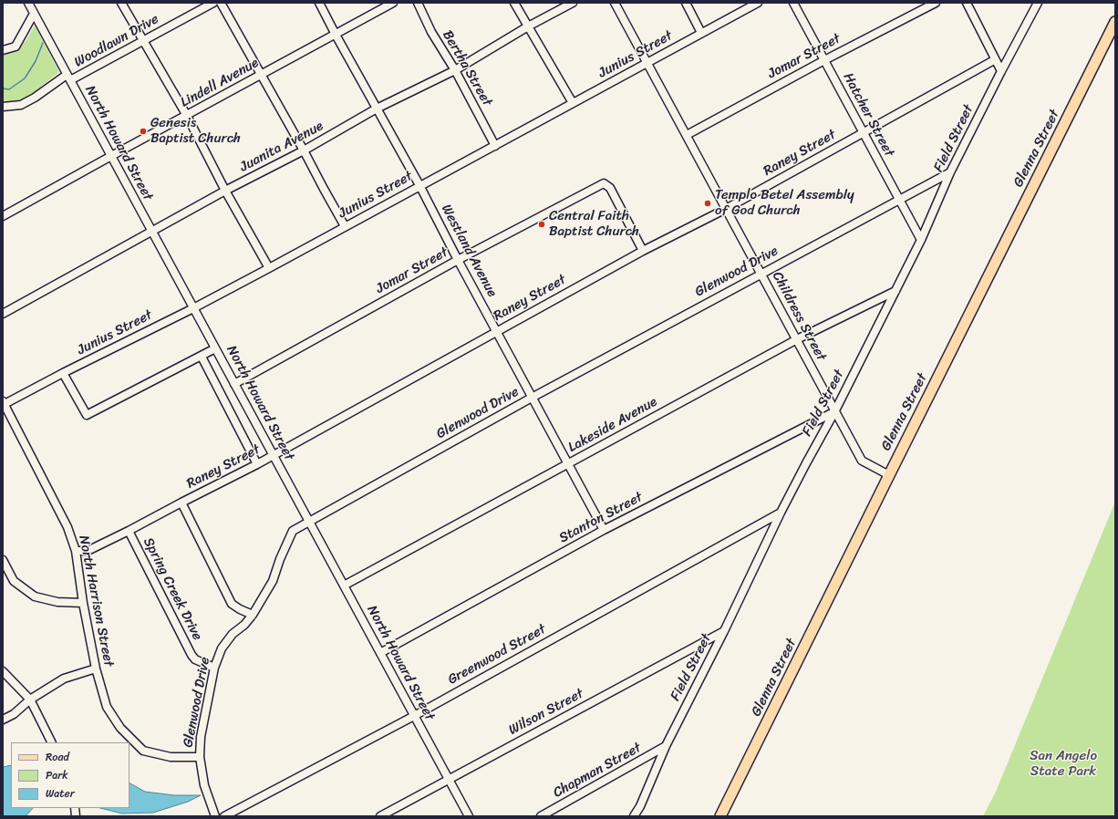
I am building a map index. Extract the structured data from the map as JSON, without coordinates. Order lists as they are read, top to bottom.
{
  "streets": {
    "main road": ["Glenna Street"],
    "street": [
      "Woodlawn Drive",
      "Junius Street",
      "Jomar Street",
      "Bertha Street",
      "Lindell Avenue",
      "Hatcher Street",
      "Field Street",
      "North Howard Street",
      "Juanita Avenue",
      "Raney Street",
      "Westland Avenue",
      "Glenwood Drive",
      "Childress Street",
      "Lakeside Avenue",
      "Stanton Street",
      "Spring Creek Drive",
      "North Harrison Street",
      "Greenwood Street",
      "Wilson Street",
      "Chapman Street"
    ]
  },
  "crossings": [
    ["Woodlawn Drive", "North Howard Street"],
    ["Junius Street", "Bertha Street"],
    ["Junius Street", "North Howard Street"],
    ["Junius Street", "Westland Avenue"],
    ["Junius Street", "Childress Street"],
    ["Junius Street", "North Harrison Street"],
    ["Jomar Street", "Hatcher Street"],
    ["Jomar Street", "North Howard Street"],
    ["Jomar Street", "Raney Street"],
    ["Jomar Street", "Westland Avenue"],
    ["Jomar Street", "Childress Street"],
    ["Bertha Street", "Juanita Avenue"],
    ["Lindell Avenue", "North Howard Street"],
    ["Lindell Avenue", "Westland Avenue"],
    ["Hatcher Street", "Field Street"],
    ["Hatcher Street", "Raney Street"],
    ["Hatcher Street", "Glenwood Drive"],
    ["Field Street", "Glenwood Drive"],
    ["Field Street", "Childress Street"],
    ["Field Street", "Lakeside Avenue"],
    ["Field Street", "Stanton Street"],
    ["Field Street", "Greenwood Street"],
    ["Field Street", "Wilson Street"],
    ["Field Street", "Chapman Street"],
    ["North Howard Street", "Juanita Avenue"],
    ["North Howard Street", "Raney Street"],
    ["North Howard Street", "Glenwood Drive"],
    ["North Howard Street", "Lakeside Avenue"],
    ["North Howard Street", "Stanton Street"],
    ["North Howard Street", "Greenwood Street"],
    ["North Howard Street", "Wilson Street"],
    ["Juanita Avenue", "Westland Avenue"],
    ["Glenna Street", "Childress Street"],
    ["Raney Street", "Westland Avenue"],
    ["Raney Street", "Childress Street"],
    ["Raney Street", "Spring Creek Drive"],
    ["Raney Street", "North Harrison Street"],
    ["Westland Avenue", "Glenwood Drive"],
    ["Westland Avenue", "Lakeside Avenue"],
    ["Westland Avenue", "Stanton Street"],
    ["Glenwood Drive", "Childress Street"],
    ["Glenwood Drive", "Spring Creek Drive"],
    ["Glenwood Drive", "North Harrison Street"],
    ["Childress Street", "Lakeside Avenue"],
    ["Childress Street", "Stanton Street"]
  ],
  "parks": ["San Angelo State Park"],
  "places": ["Genesis Baptist Church", "Templo Betel Assembly of God Church", "Central Faith Baptist Church"],
  "legend": ["Road", "Park", "Water"]
}
